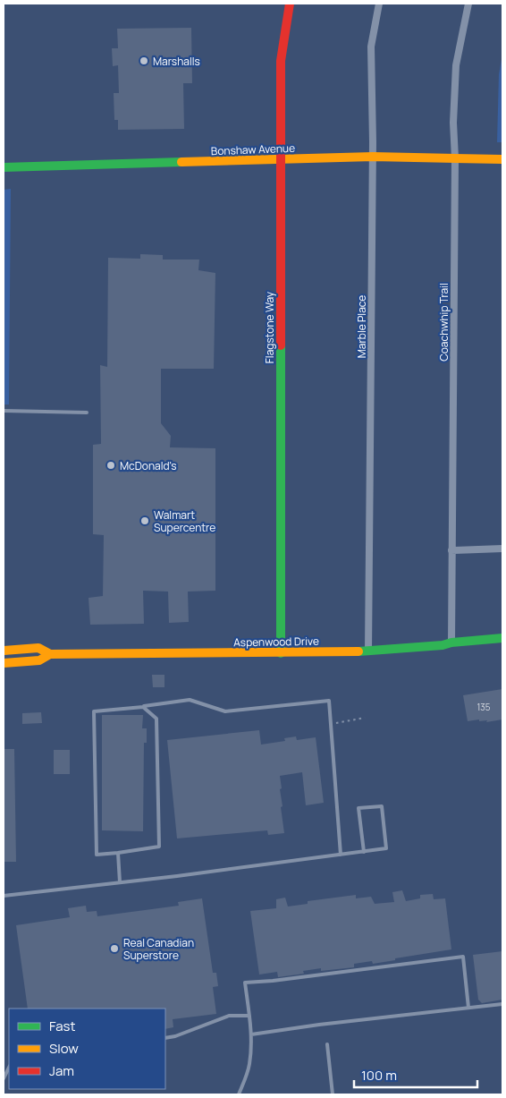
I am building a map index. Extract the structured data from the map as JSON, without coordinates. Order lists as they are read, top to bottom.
{
  "streets": {
    "street": [
      "Bonshaw Avenue",
      "Coachwhip Trail",
      "Marble Place",
      "Flagstone Way",
      "Aspenwood Drive"
    ]
  },
  "crossings": [
    ["Bonshaw Avenue", "Coachwhip Trail"],
    ["Bonshaw Avenue", "Marble Place"],
    ["Bonshaw Avenue", "Flagstone Way"],
    ["Coachwhip Trail", "Aspenwood Drive"],
    ["Marble Place", "Aspenwood Drive"],
    ["Flagstone Way", "Aspenwood Drive"]
  ],
  "places": [
    "Marshalls",
    "McDonald's",
    "Walmart Supercentre",
    "Real Canadian Superstore"
  ],
  "house_numbers": ["135"],
  "legend": ["Fast", "Slow", "Jam"],
  "scale_bar": "100 m"
}
